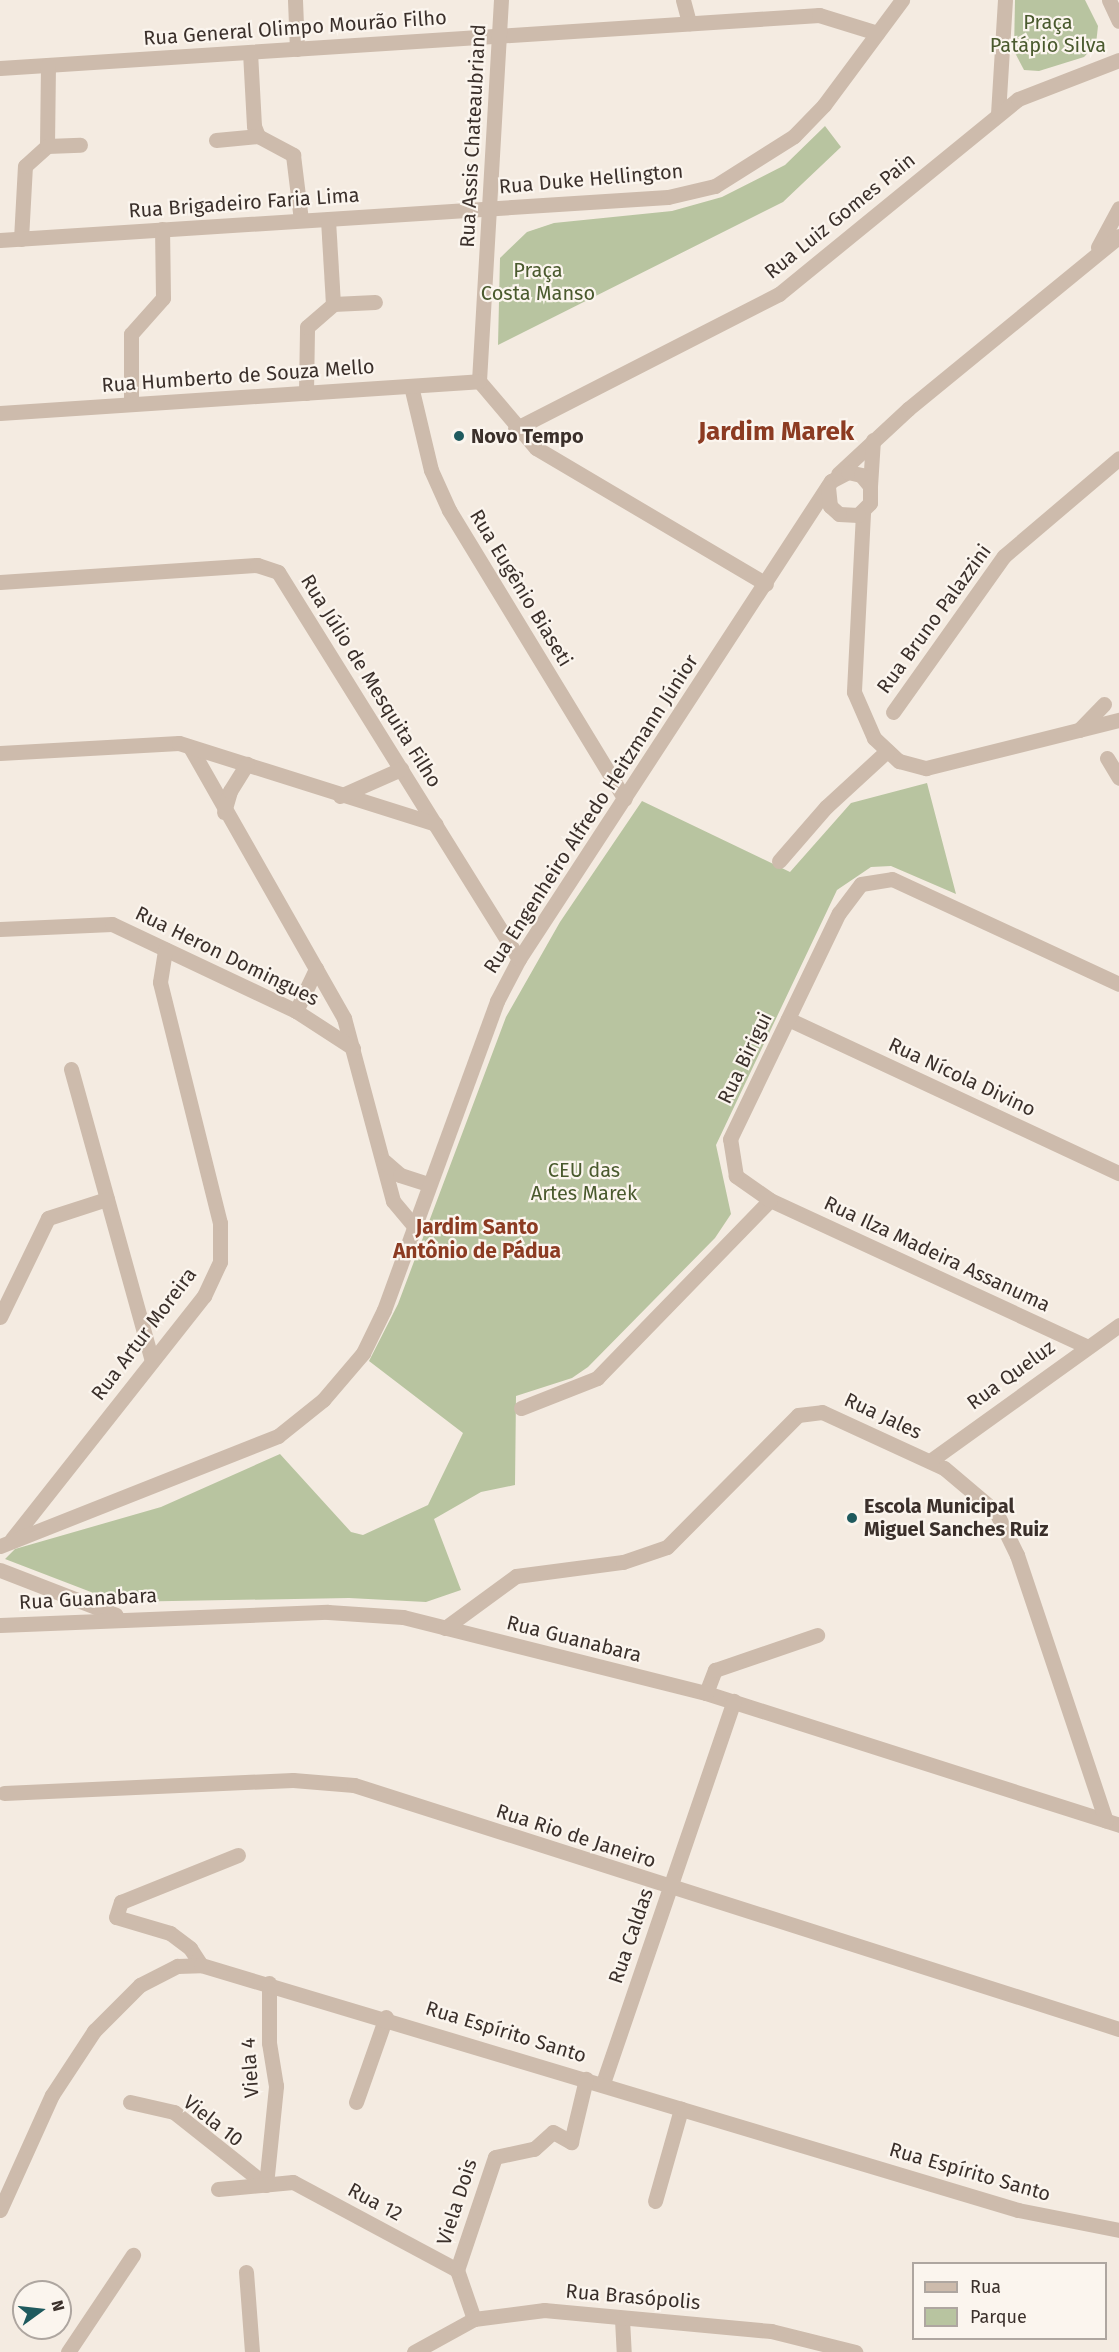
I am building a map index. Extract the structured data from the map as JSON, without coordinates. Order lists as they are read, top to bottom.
{
  "streets": {
    "street": [
      "Rua General Olimpo Mourão Filho",
      "Rua Assis Chateaubriand",
      "Rua Duke Hellington",
      "Rua Brigadeiro Faria Lima",
      "Rua Luiz Gomes Pain",
      "Rua Humberto de Souza Mello",
      "Rua Eugênio Biaseti",
      "Rua Bruno Palazzini",
      "Rua Júlio de Mesquita Filho",
      "Rua Engenheiro Alfredo Heitzmann Júnior",
      "Rua Heron Domingues",
      "Rua Birigui",
      "Rua Nícola Divino",
      "Rua Ilza Madeira Assanuma",
      "Rua Artur Moreira",
      "Rua Queluz",
      "Rua Jales",
      "Rua Guanabara",
      "Rua Rio de Janeiro",
      "Rua Caldas",
      "Rua Espírito Santo",
      "Viela 4",
      "Viela 10",
      "Rua 12",
      "Viela Dois",
      "Rua Brasópolis"
    ]
  },
  "crossings": [
    ["Rua General Olimpo Mourão Filho", "Rua Assis Chateaubriand"],
    ["Rua General Olimpo Mourão Filho", "Rua Duke Hellington"],
    ["Rua Assis Chateaubriand", "Rua Duke Hellington"],
    ["Rua Assis Chateaubriand", "Rua Brigadeiro Faria Lima"],
    ["Rua Assis Chateaubriand", "Rua Humberto de Souza Mello"],
    ["Rua Duke Hellington", "Rua Brigadeiro Faria Lima"],
    ["Rua Humberto de Souza Mello", "Rua Eugênio Biaseti"],
    ["Rua Eugênio Biaseti", "Rua Engenheiro Alfredo Heitzmann Júnior"],
    ["Rua Júlio de Mesquita Filho", "Rua Engenheiro Alfredo Heitzmann Júnior"],
    ["Rua Engenheiro Alfredo Heitzmann Júnior", "Rua Artur Moreira"],
    ["Rua Heron Domingues", "Rua Artur Moreira"],
    ["Rua Birigui", "Rua Nícola Divino"],
    ["Rua Birigui", "Rua Ilza Madeira Assanuma"],
    ["Rua Ilza Madeira Assanuma", "Rua Queluz"],
    ["Rua Queluz", "Rua Jales"],
    ["Rua Jales", "Rua Guanabara"],
    ["Rua Guanabara", "Rua Caldas"],
    ["Rua Rio de Janeiro", "Rua Caldas"],
    ["Rua Caldas", "Rua Espírito Santo"],
    ["Rua Espírito Santo", "Viela 4"],
    ["Rua Espírito Santo", "Viela Dois"],
    ["Viela 4", "Viela 10"],
    ["Viela 4", "Rua 12"],
    ["Viela 10", "Rua 12"],
    ["Rua 12", "Viela Dois"]
  ],
  "districts": ["Jardim Marek", "Jardim Santo Antônio de Pádua"],
  "parks": ["Praça Patápio Silva", "Praça Costa Manso", "CEU das Artes Marek"],
  "places": ["Novo Tempo", "Escola Municipal Miguel Sanches Ruiz"],
  "legend": ["Rua", "Parque"],
  "north": "right"
}
